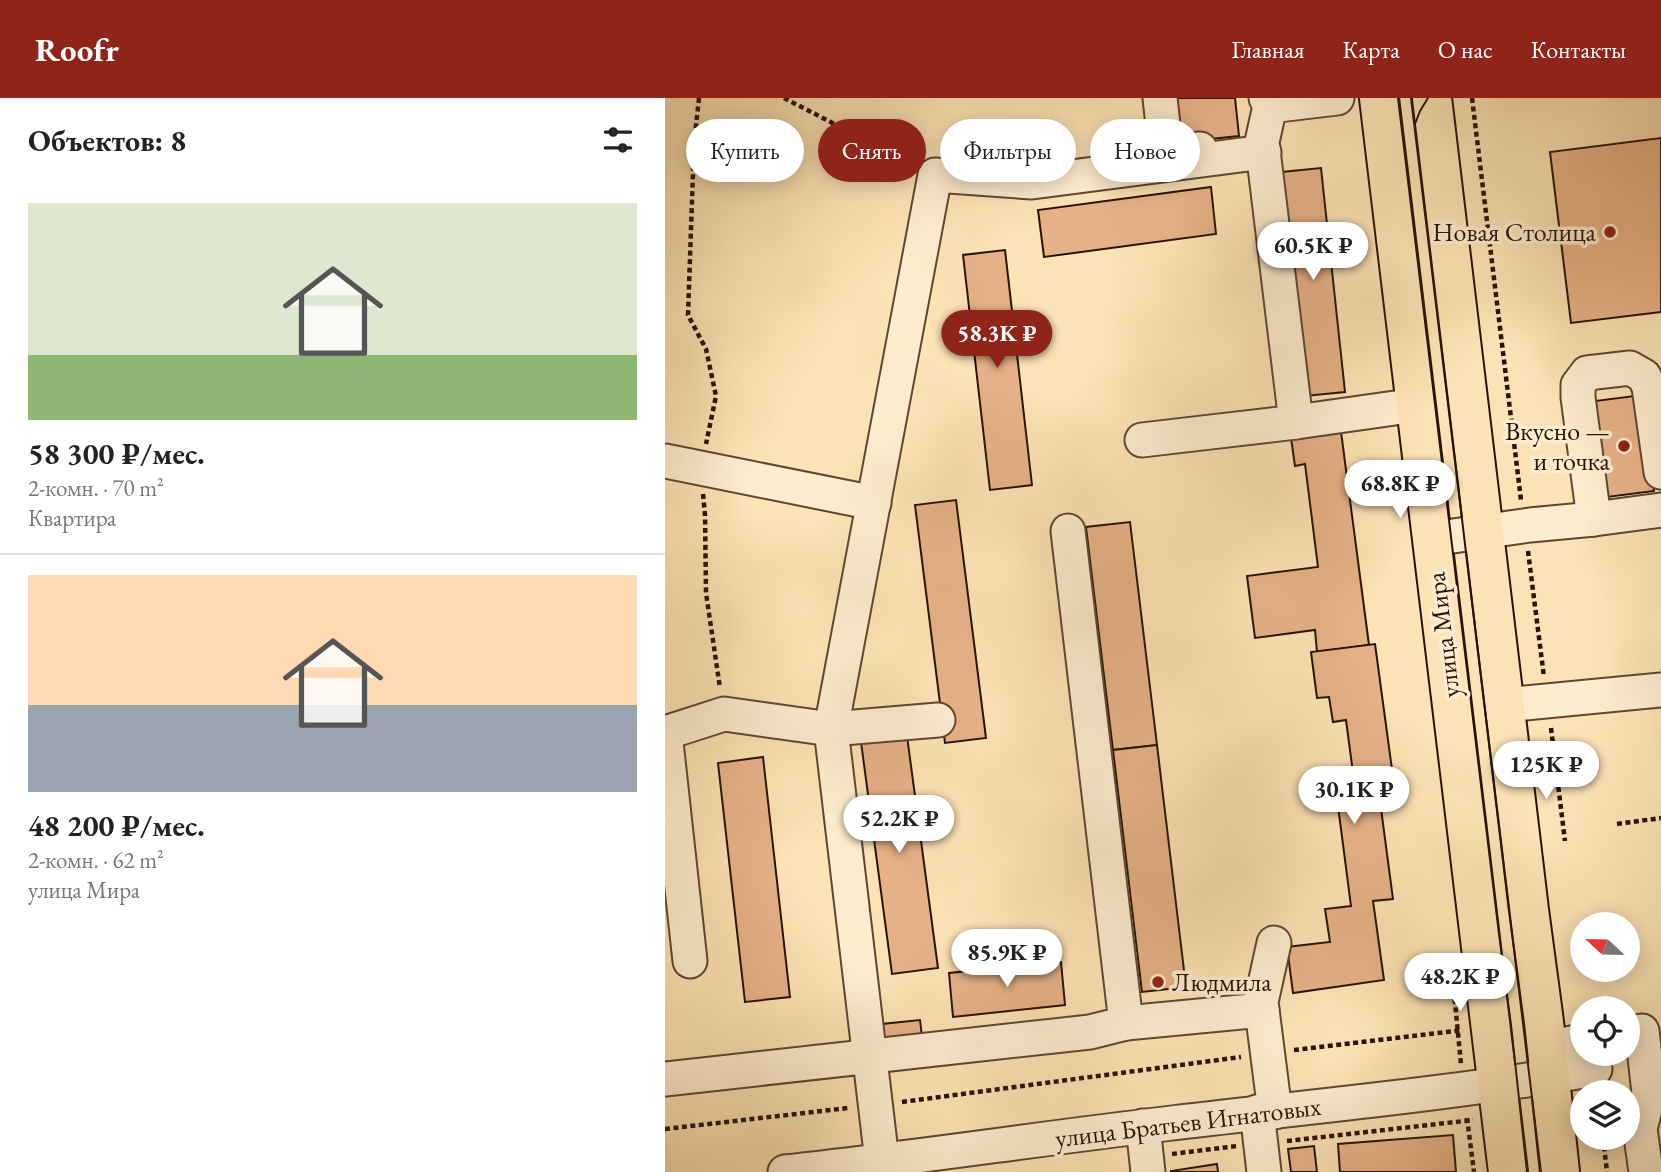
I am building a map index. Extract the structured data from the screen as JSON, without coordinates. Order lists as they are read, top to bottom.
{
  "streets": {
    "main road": ["улица Мира"],
    "street": ["улица Братьев Игнатовых"]
  },
  "crossings": [
    ["улица Мира", "улица Братьев Игнатовых"]
  ],
  "places": ["Новая Столица", "Вкусно — и точка", "Людмила"],
  "north": "left",
  "page": {
    "header": "Roofr",
    "nav": [
      "Главная",
      "Карта",
      "О нас",
      "Контакты"
    ],
    "heading": "Объектов: 8",
    "chip": [
      "Купить",
      "Снять",
      "Фильтры",
      "Новое"
    ],
    "list": [
      {
        "name": "58 300 ₽/мес.",
        "note": "2-комн. · 70 m² · Квартира"
      },
      {
        "name": "48 200 ₽/мес.",
        "note": "2-комн. · 62 m² · улица Мира"
      }
    ],
    "price": [
      "60.5K ₽",
      "58.3K ₽",
      "68.8K ₽",
      "125K ₽",
      "30.1K ₽",
      "52.2K ₽",
      "85.9K ₽",
      "48.2K ₽"
    ]
  }
}
